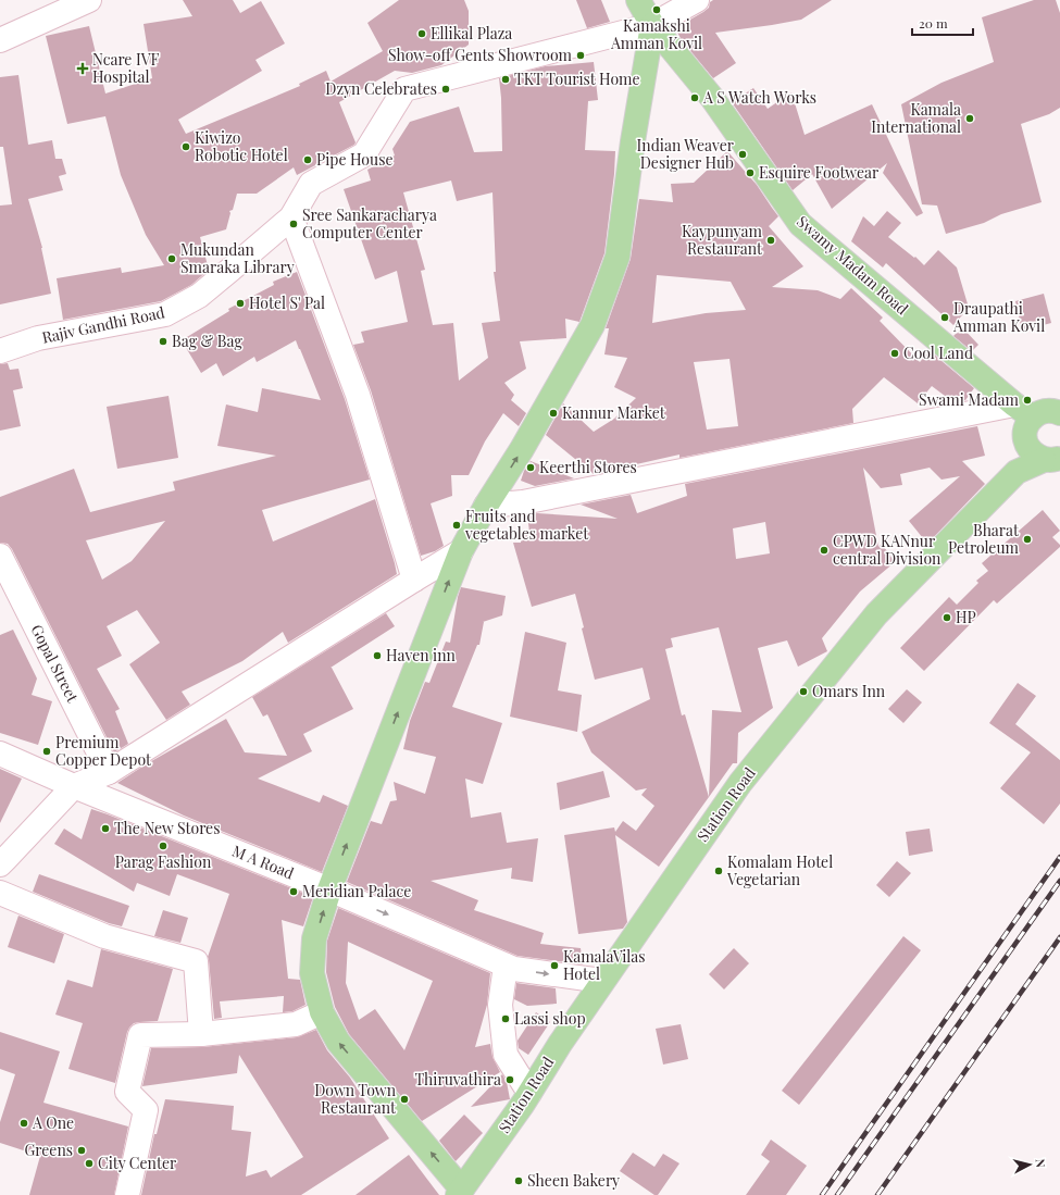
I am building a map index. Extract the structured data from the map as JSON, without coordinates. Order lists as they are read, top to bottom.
{
  "streets": {
    "main road": ["Swamy Madam Road", "Station Road"],
    "street": ["Rajiv Gandhi Road", "Gopal Street", "M A Road"]
  },
  "crossings": [
    ["Swamy Madam Road", "Rajiv Gandhi Road"],
    ["Station Road", "M A Road"]
  ],
  "one_way": ["M A Road"],
  "places": {
    "other": [
      "Kamakshi Amman Kovil",
      "Ellikal Plaza",
      "Show-off Gents Showroom",
      "TKT Tourist Home",
      "Dzyn Celebrates",
      "A S Watch Works",
      "Kamala International",
      "Kiwizo Robotic Hotel",
      "Indian Weaver Designer Hub",
      "Pipe House",
      "Esquire Footwear",
      "Sree Sankaracharya Computer Center",
      "Kaypunyam Restaurant",
      "Mukundan Smaraka Library",
      "Hotel S' Pal",
      "Draupathi Amman Kovil",
      "Bag & Bag",
      "Cool Land",
      "Swami Madam",
      "Kannur Market",
      "Keerthi Stores",
      "Fruits and vegetables market",
      "Bharat Petroleum",
      "CPWD KANnur central Division",
      "HP",
      "Haven inn",
      "Omars Inn",
      "Premium Copper Depot",
      "The New Stores",
      "Parag Fashion",
      "Komalam Hotel Vegetarian",
      "Meridian Palace",
      "KamalaVilas Hotel",
      "Lassi shop",
      "Thiruvathira",
      "Down Town Restaurant",
      "A One",
      "Greens",
      "City Center",
      "Sheen Bakery"
    ],
    "health": ["Ncare IVF Hospital"]
  },
  "scale_bar": "20 m",
  "north": "right"
}
